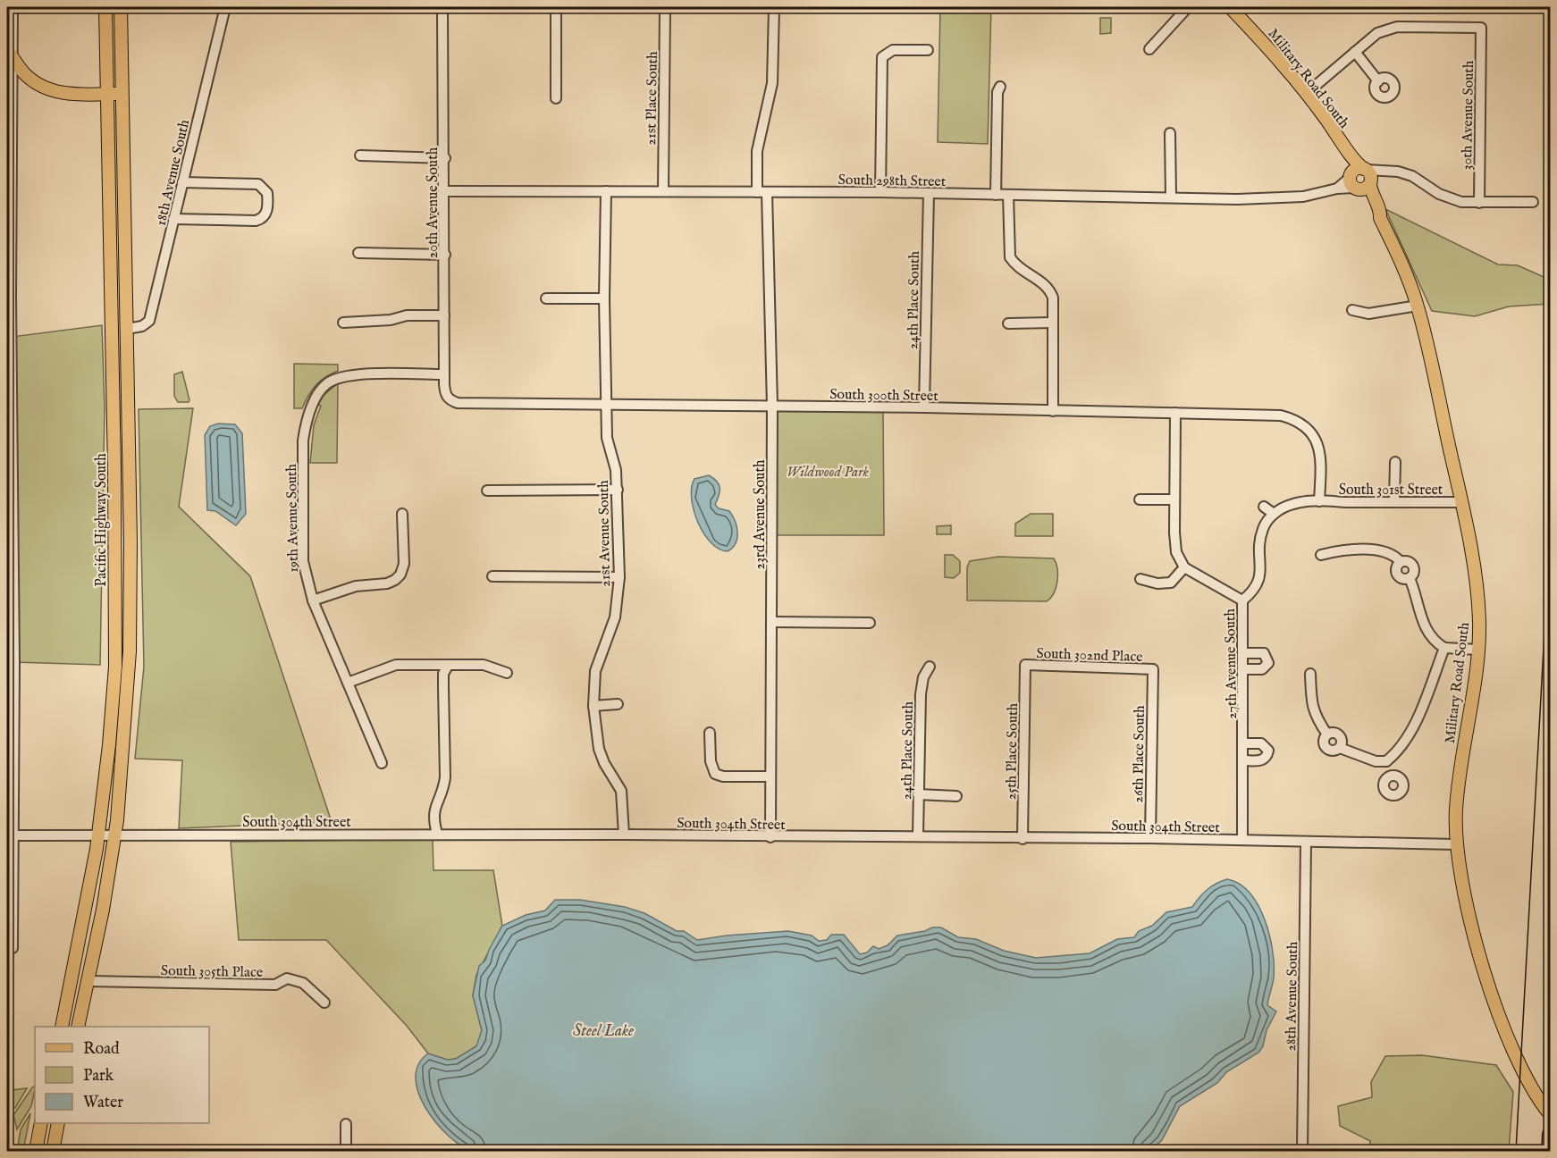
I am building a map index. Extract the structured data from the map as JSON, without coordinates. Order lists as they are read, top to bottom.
{
  "streets": {
    "main road": ["Military Road South", "Pacific Highway South"],
    "street": [
      "21st Place South",
      "30th Avenue South",
      "18th Avenue South",
      "South 298th Street",
      "20th Avenue South",
      "24th Place South",
      "South 300th Street",
      "South 301st Street",
      "23rd Avenue South",
      "19th Avenue South",
      "21st Avenue South",
      "South 302nd Place",
      "27th Avenue South",
      "25th Place South",
      "26th Place South",
      "South 304th Street",
      "South 305th Place",
      "28th Avenue South"
    ]
  },
  "crossings": [
    ["Military Road South", "South 298th Street"],
    ["Military Road South", "South 301st Street"],
    ["Military Road South", "South 304th Street"],
    ["21st Place South", "South 298th Street"],
    ["18th Avenue South", "Pacific Highway South"],
    ["South 298th Street", "20th Avenue South"],
    ["South 298th Street", "24th Place South"],
    ["South 298th Street", "23rd Avenue South"],
    ["South 298th Street", "21st Avenue South"],
    ["20th Avenue South", "South 300th Street"],
    ["20th Avenue South", "19th Avenue South"],
    ["24th Place South", "South 300th Street"],
    ["24th Place South", "South 304th Street"],
    ["South 300th Street", "South 301st Street"],
    ["South 300th Street", "23rd Avenue South"],
    ["South 300th Street", "21st Avenue South"],
    ["23rd Avenue South", "South 304th Street"],
    ["Pacific Highway South", "South 304th Street"],
    ["Pacific Highway South", "South 305th Place"],
    ["21st Avenue South", "South 304th Street"],
    ["South 302nd Place", "25th Place South"],
    ["South 302nd Place", "26th Place South"],
    ["27th Avenue South", "South 304th Street"],
    ["25th Place South", "South 304th Street"],
    ["26th Place South", "South 304th Street"],
    ["South 304th Street", "28th Avenue South"]
  ],
  "water": ["Steel Lake"],
  "parks": ["Wildwood Park"],
  "legend": ["Road", "Park", "Water"]
}
